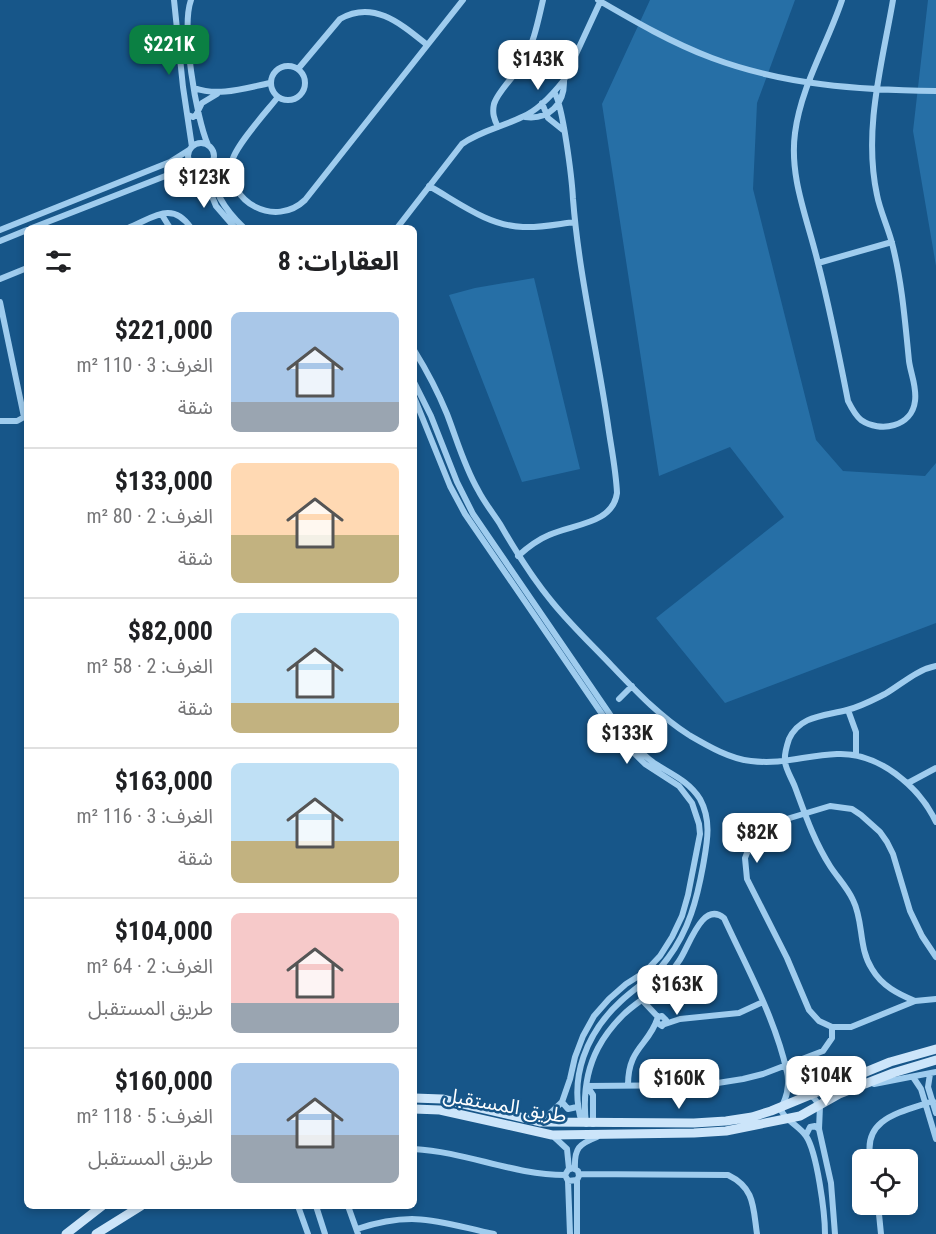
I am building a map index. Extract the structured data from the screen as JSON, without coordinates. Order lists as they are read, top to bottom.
{
  "streets": {
    "main road": ["طريق المستقبل"]
  },
  "page": {
    "price": [
      "$221K",
      "$143K",
      "$123K",
      "$133K",
      "$82K",
      "$163K",
      "$104K",
      "$160K"
    ],
    "heading": "العقارات: 8",
    "list": [
      {
        "name": "$221,000",
        "note": "الغرف: 3 · 110 m² · شقة"
      },
      {
        "name": "$133,000",
        "note": "الغرف: 2 · 80 m² · شقة"
      },
      {
        "name": "$82,000",
        "note": "الغرف: 2 · 58 m² · شقة"
      },
      {
        "name": "$163,000",
        "note": "الغرف: 3 · 116 m² · شقة"
      },
      {
        "name": "$104,000",
        "note": "الغرف: 2 · 64 m² · طريق المستقبل"
      },
      {
        "name": "$160,000",
        "note": "الغرف: 5 · 118 m² · طريق المستقبل"
      }
    ]
  }
}
